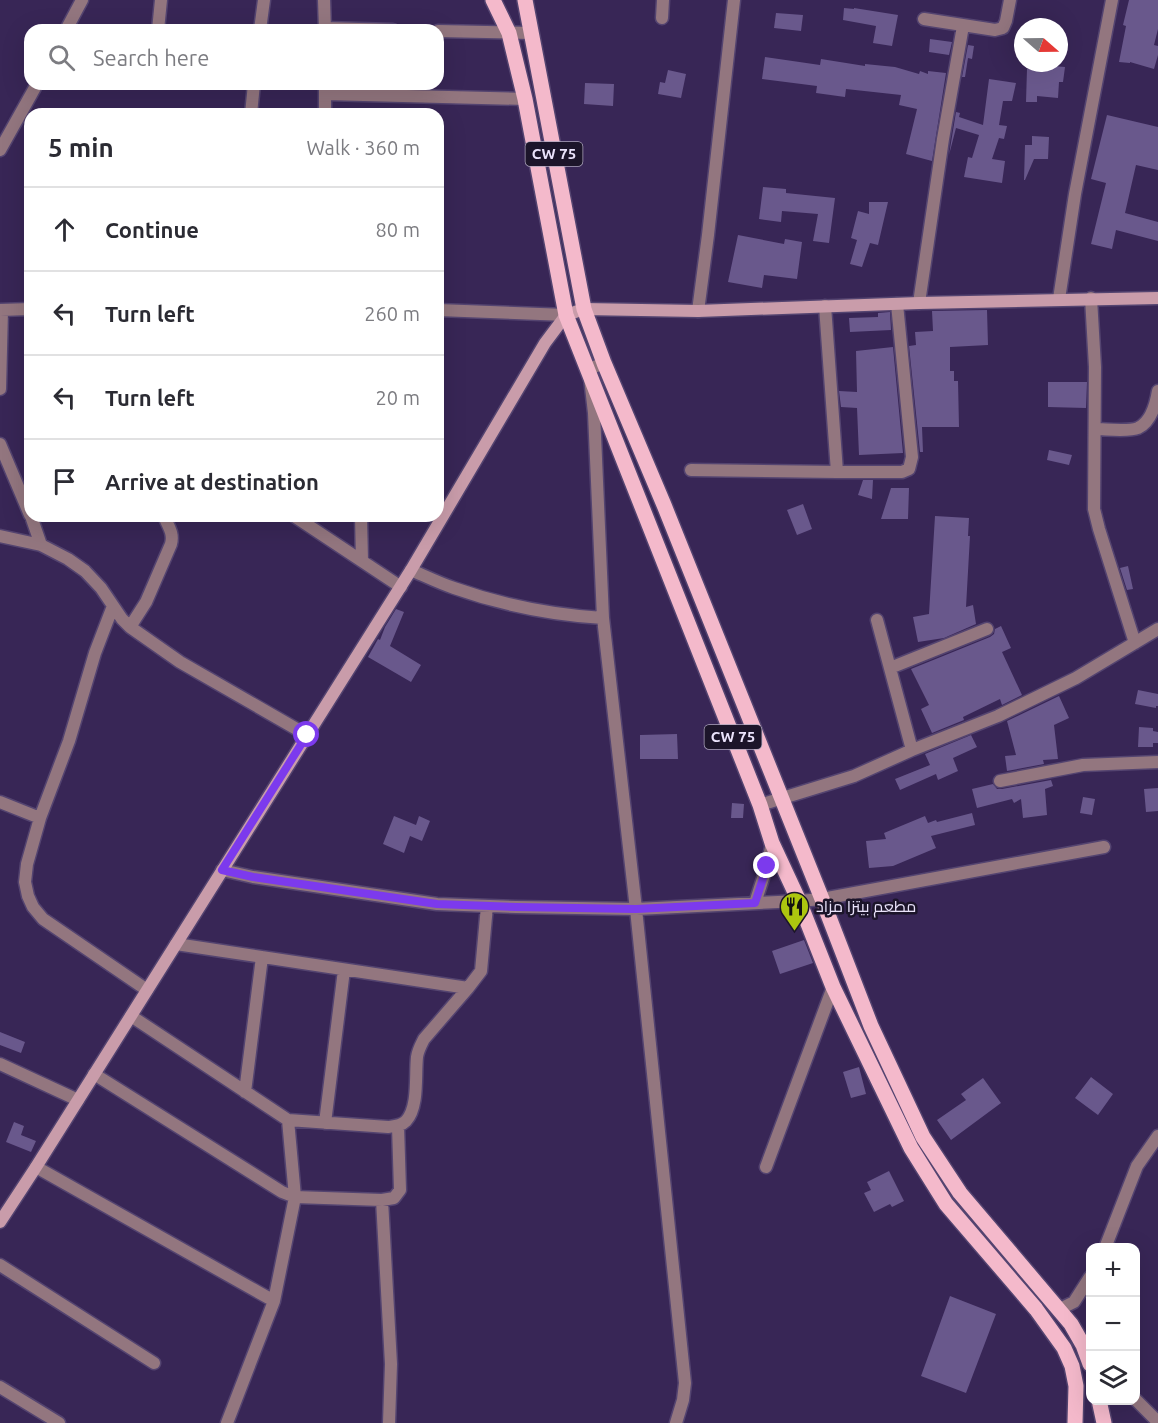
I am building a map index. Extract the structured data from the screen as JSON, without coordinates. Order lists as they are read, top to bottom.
{
  "streets": {
    "main road": ["CW 75"]
  },
  "places": {
    "restaurant": ["مطعم بيتزا مزاد"]
  },
  "north": "right",
  "page": {
    "search": "Search here",
    "heading": ["5 min", "Walk · 360 m"],
    "list": [
      ["Continue", "80 m"],
      ["Turn left", "260 m"],
      ["Turn left", "20 m"],
      "Arrive at destination"
    ],
    "map_buttons": ["+", "−"]
  }
}
